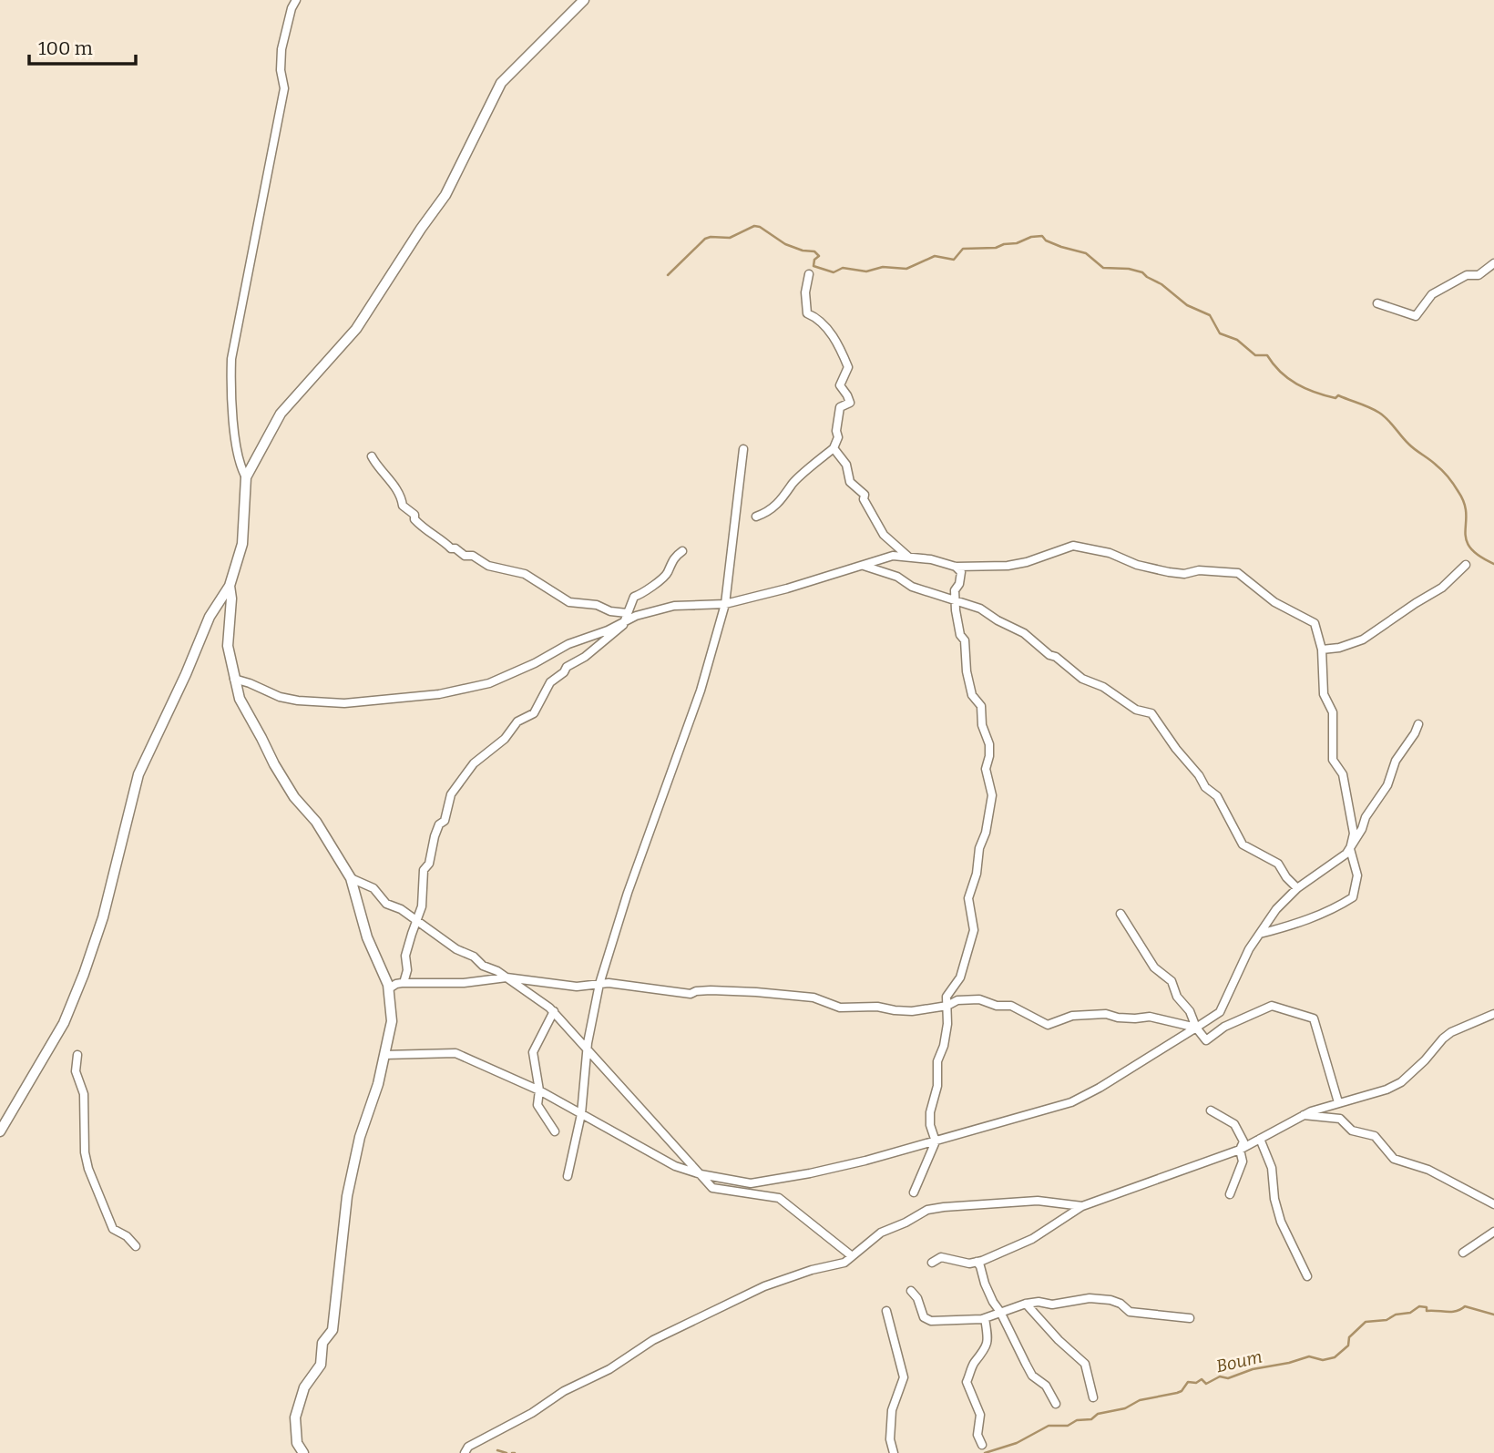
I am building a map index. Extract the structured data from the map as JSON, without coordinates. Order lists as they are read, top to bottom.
{
  "water": ["Boum"],
  "scale_bar": "100 m"
}
